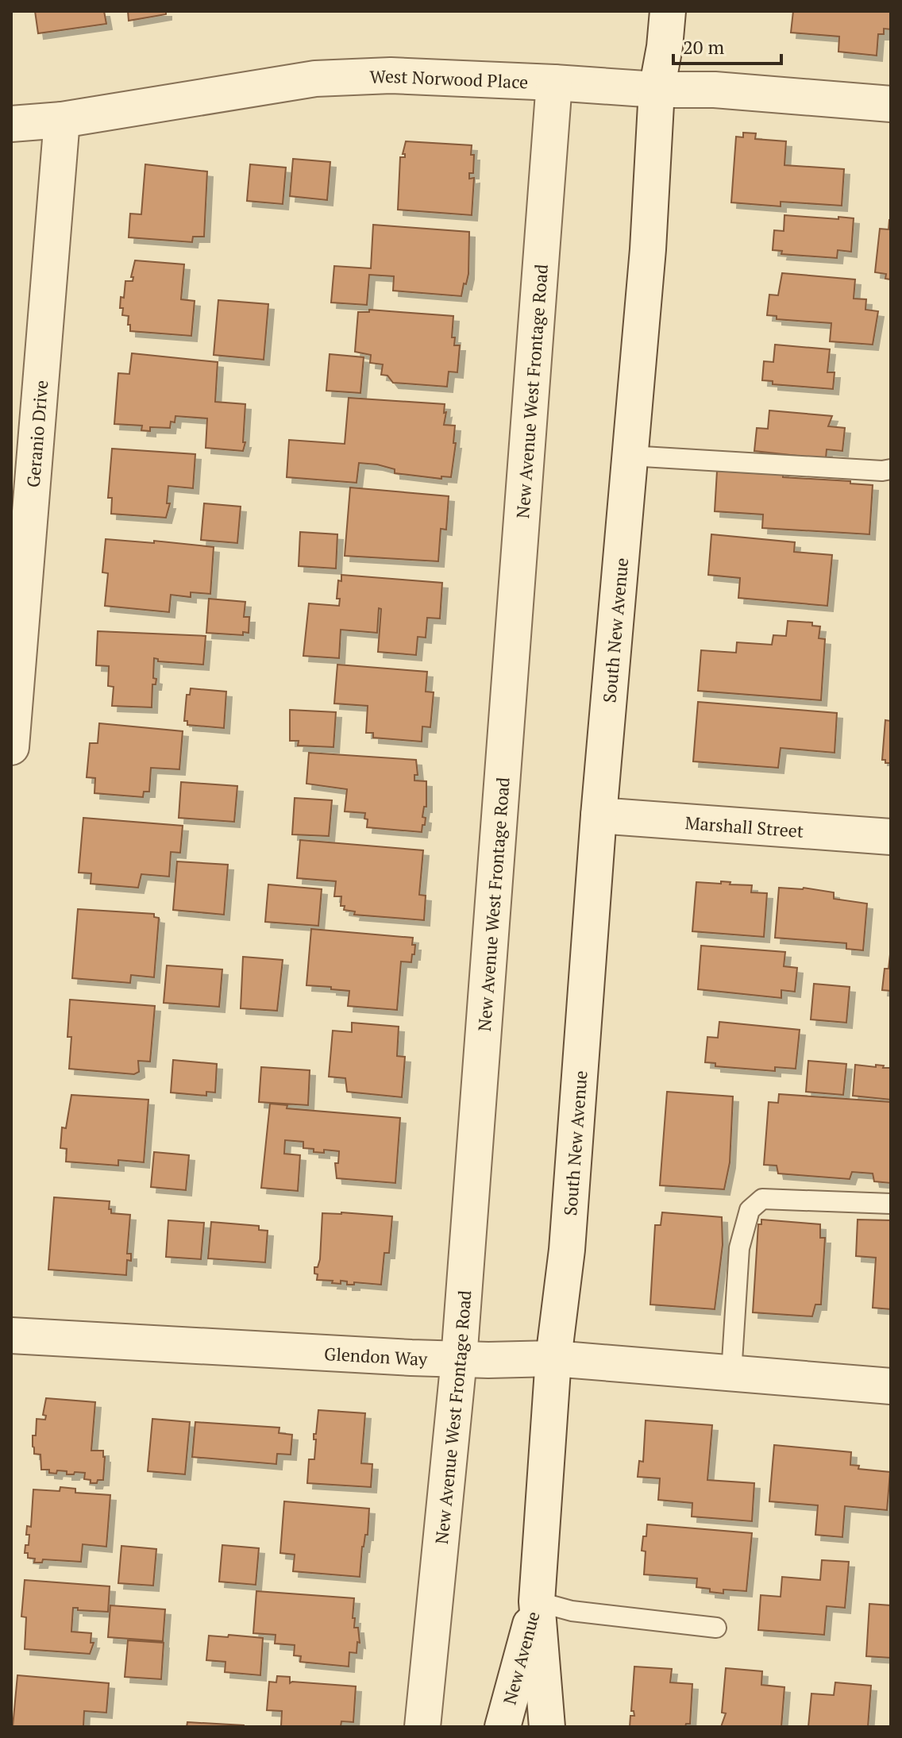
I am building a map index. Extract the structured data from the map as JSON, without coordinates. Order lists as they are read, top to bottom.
{
  "streets": {
    "street": [
      "West Norwood Place",
      "New Avenue West Frontage Road",
      "Geranio Drive",
      "South New Avenue",
      "Marshall Street",
      "Glendon Way",
      "New Avenue"
    ]
  },
  "crossings": [
    ["West Norwood Place", "New Avenue West Frontage Road"],
    ["West Norwood Place", "Geranio Drive"],
    ["West Norwood Place", "South New Avenue"],
    ["New Avenue West Frontage Road", "Glendon Way"],
    ["South New Avenue", "Marshall Street"],
    ["South New Avenue", "Glendon Way"]
  ],
  "scale_bar": "20 m"
}
